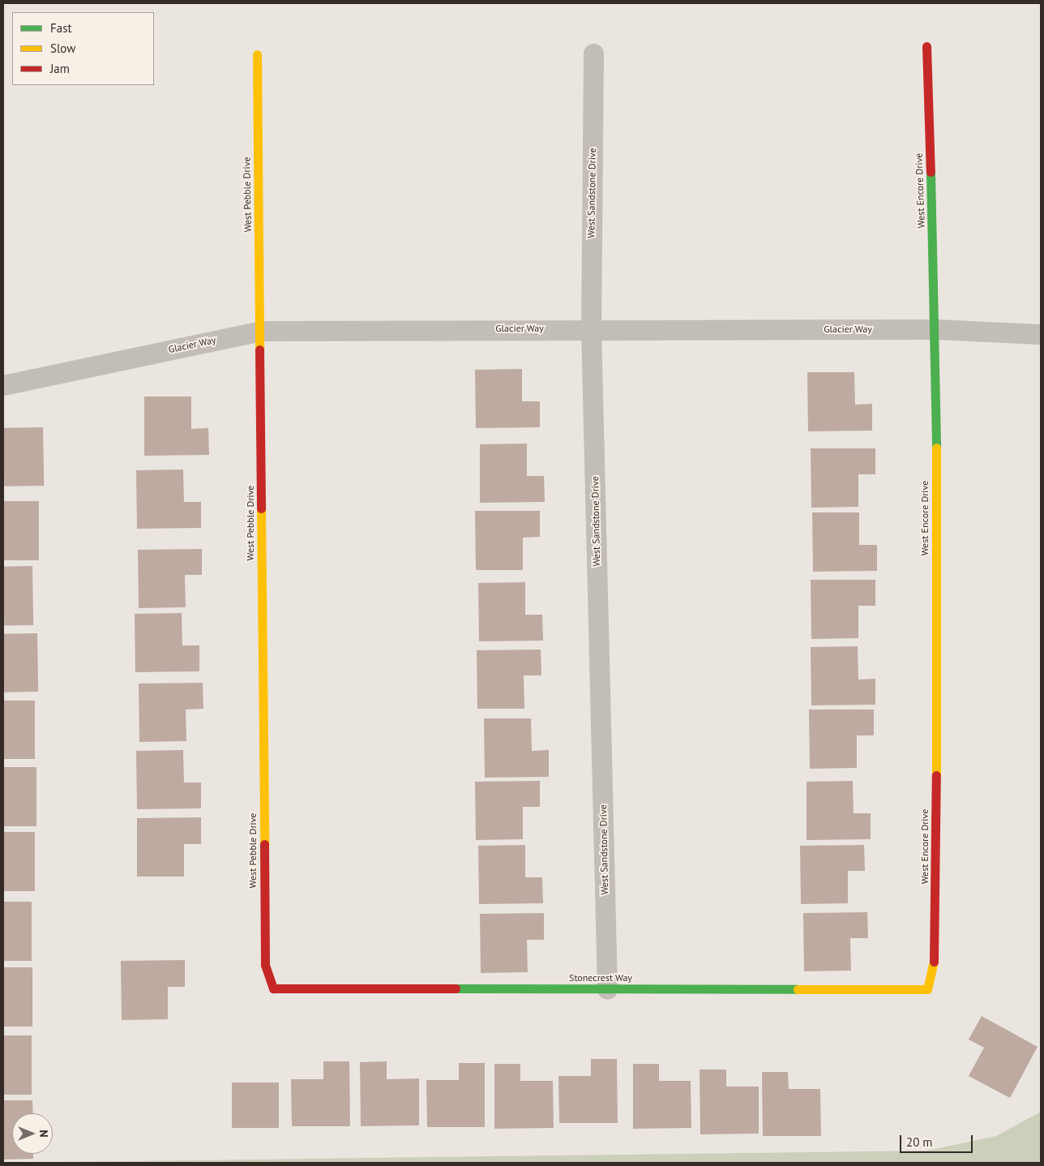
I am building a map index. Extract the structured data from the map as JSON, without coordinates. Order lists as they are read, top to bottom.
{
  "streets": {
    "street": [
      "West Encore Drive",
      "West Sandstone Drive",
      "West Pebble Drive",
      "Glacier Way",
      "Stonecrest Way"
    ]
  },
  "crossings": [
    ["West Encore Drive", "Glacier Way"],
    ["West Encore Drive", "Stonecrest Way"],
    ["West Sandstone Drive", "Glacier Way"],
    ["West Sandstone Drive", "Stonecrest Way"],
    ["West Pebble Drive", "Glacier Way"],
    ["West Pebble Drive", "Stonecrest Way"]
  ],
  "legend": ["Fast", "Slow", "Jam"],
  "scale_bar": "20 m",
  "north": "right"
}
